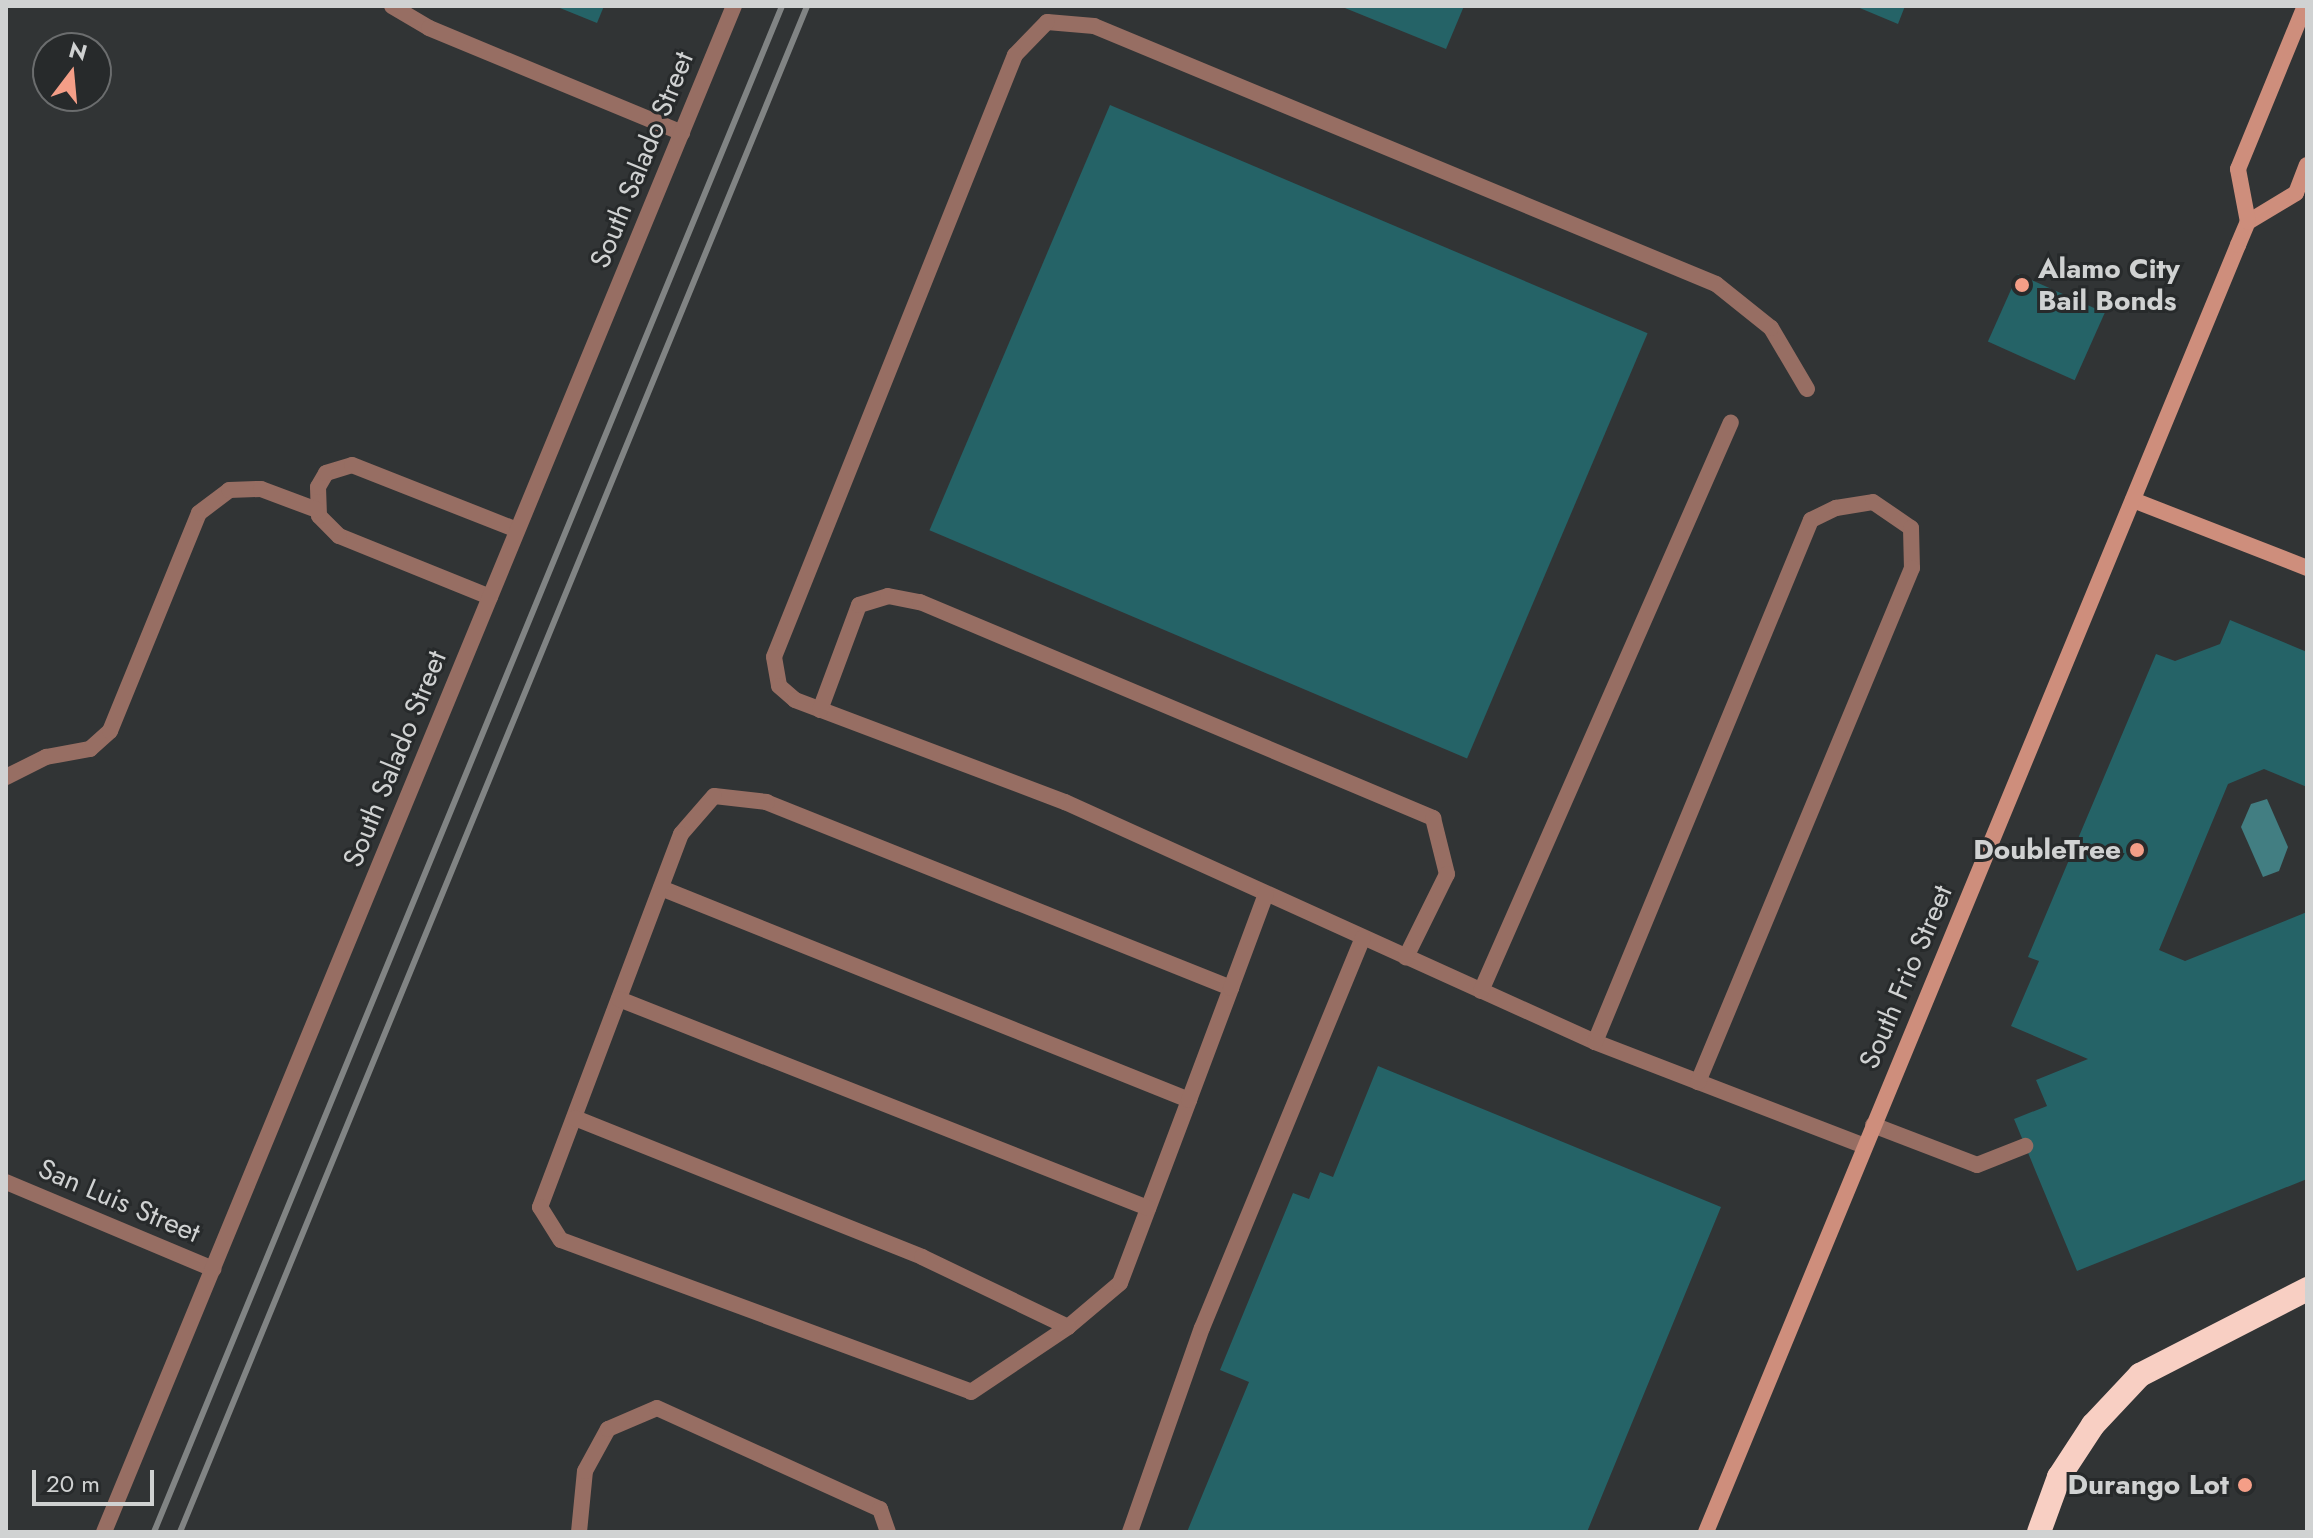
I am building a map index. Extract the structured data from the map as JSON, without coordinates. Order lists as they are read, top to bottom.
{
  "streets": {
    "main road": ["South Frio Street"],
    "street": ["South Salado Street", "San Luis Street"]
  },
  "crossings": [
    ["South Salado Street", "San Luis Street"]
  ],
  "places": ["Alamo City Bail Bonds", "DoubleTree", "Durango Lot"],
  "scale_bar": "20 m",
  "north": "top"
}
